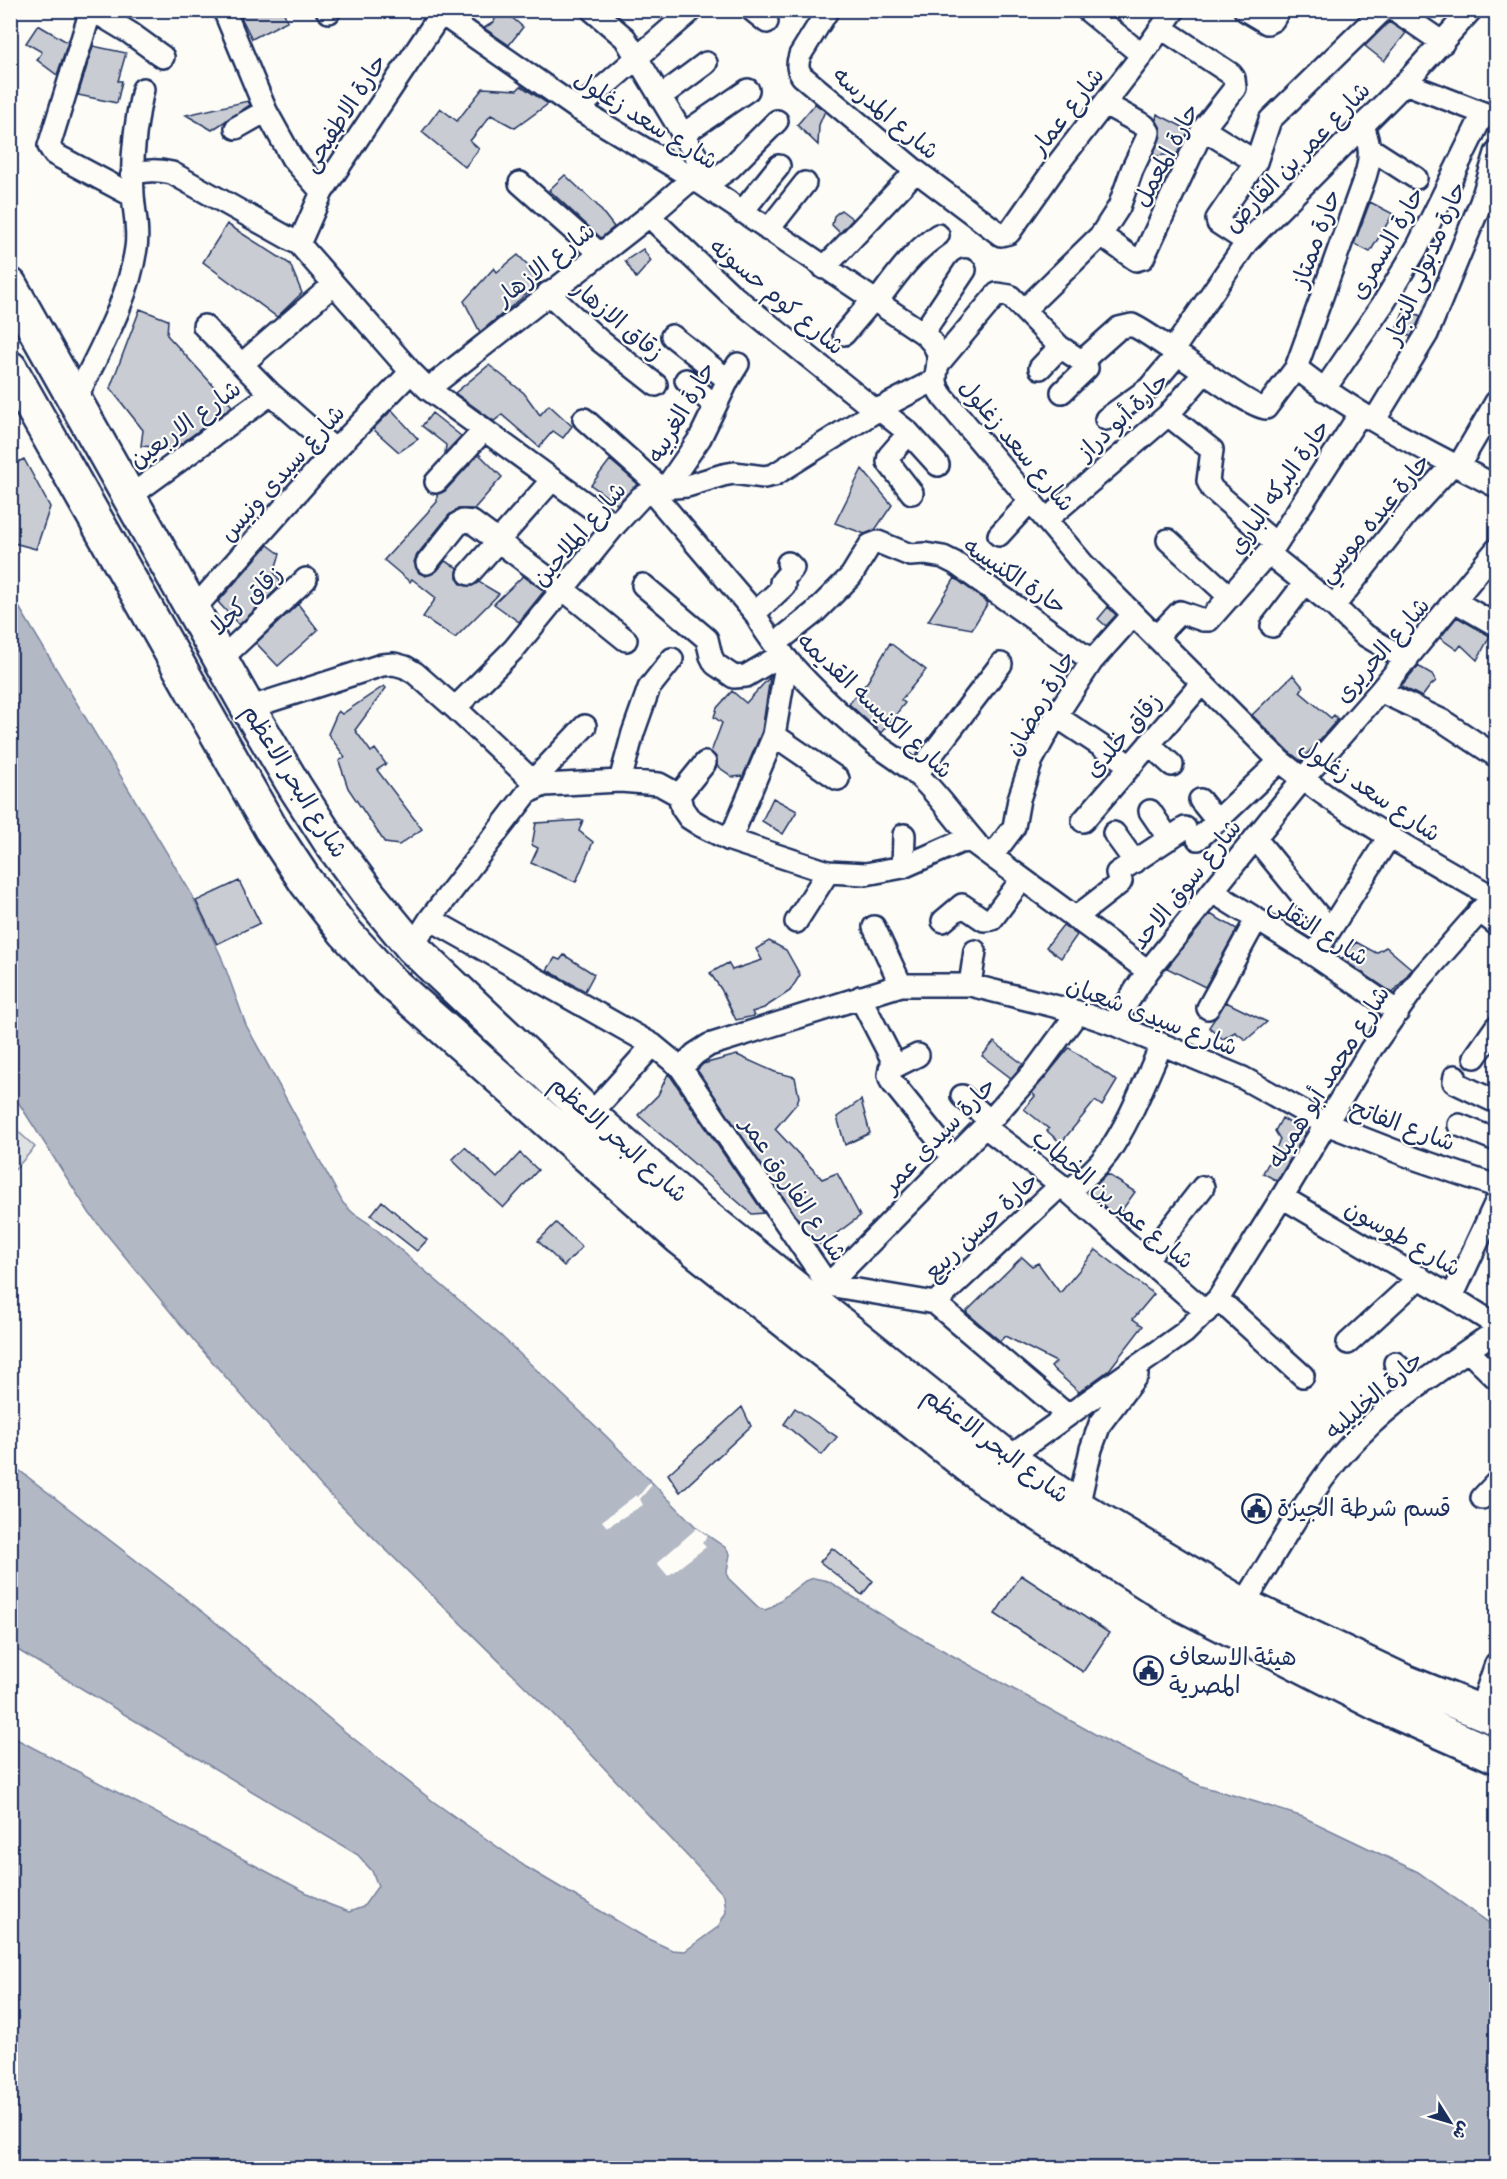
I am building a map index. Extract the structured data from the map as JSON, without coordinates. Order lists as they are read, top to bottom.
{
  "streets": {
    "main road": ["شارع البحر الاعظم"],
    "street": [
      "شارع عمار",
      "حارة الاطفيحى",
      "شارع المدرسه",
      "شارع سعد زغلول",
      "حارة المعمل",
      "شارع عمر بن الفارض",
      "حارة ممتاز",
      "حارة السمرى",
      "حارة مدبولى النجار",
      "شارع الازهار",
      "شارع كوم حسونه",
      "زقاق الازهار",
      "حارة الغربيه",
      "حارة أبو دراز",
      "شارع الاربعين",
      "شارع سيدى ونيس",
      "حارة البركه الباري",
      "حارة عبده موسي",
      "شارع الملاحين",
      "حارة الكنيسه",
      "زقاق كحلا",
      "شارع الحريرى",
      "حارة رمضان",
      "شارع الكنيسه القديمه",
      "زقاق خلدى",
      "شارع سوق الاحد",
      "شارع النقلى",
      "شارع سيدى شعبان",
      "شارع محمد أبو هميله",
      "شارع الفاتح",
      "حارة سيدى عمر",
      "شارع الفاروق عمر",
      "شارع عمر بن الخطاب",
      "حارة حسن ربيع",
      "شارع طوسون",
      "حارة الخليليه"
    ]
  },
  "crossings": [
    ["شارع عمار", "شارع المدرسه"],
    ["شارع عمار", "حارة المعمل"],
    ["حارة الاطفيحى", "شارع سعد زغلول"],
    ["شارع سعد زغلول", "شارع الازهار"],
    ["شارع سعد زغلول", "حارة أبو دراز"],
    ["شارع سعد زغلول", "حارة البركه الباري"],
    ["شارع سعد زغلول", "شارع الملاحين"],
    ["شارع سعد زغلول", "شارع الحريرى"],
    ["شارع سعد زغلول", "حارة رمضان"],
    ["شارع سعد زغلول", "زقاق خلدى"],
    ["شارع سعد زغلول", "شارع سوق الاحد"],
    ["شارع سعد زغلول", "شارع محمد أبو هميله"],
    ["حارة ممتاز", "حارة أبو دراز"],
    ["حارة مدبولى النجار", "حارة البركه الباري"],
    ["شارع الازهار", "شارع كوم حسونه"],
    ["شارع الازهار", "زقاق الازهار"],
    ["شارع كوم حسونه", "شارع الملاحين"],
    ["حارة الغربيه", "شارع الملاحين"],
    ["حارة الغربيه", "شارع الكنيسه القديمه"],
    ["شارع الاربعين", "شارع البحر الاعظم"],
    ["شارع سيدى ونيس", "شارع البحر الاعظم"],
    ["شارع الملاحين", "شارع الكنيسه القديمه"],
    ["حارة الكنيسه", "حارة رمضان"],
    ["حارة الكنيسه", "شارع الكنيسه القديمه"],
    ["زقاق كحلا", "شارع البحر الاعظم"],
    ["شارع الحريرى", "شارع سوق الاحد"],
    ["حارة رمضان", "شارع الكنيسه القديمه"],
    ["شارع الكنيسه القديمه", "شارع سوق الاحد"],
    ["شارع البحر الاعظم", "شارع محمد أبو هميله"],
    ["شارع البحر الاعظم", "حارة الخليليه"],
    ["شارع سوق الاحد", "شارع النقلى"],
    ["شارع سوق الاحد", "شارع سيدى شعبان"],
    ["شارع النقلى", "شارع محمد أبو هميله"],
    ["شارع سيدى شعبان", "شارع محمد أبو هميله"],
    ["شارع سيدى شعبان", "شارع الفاتح"],
    ["شارع سيدى شعبان", "حارة سيدى عمر"],
    ["شارع سيدى شعبان", "شارع الفاروق عمر"],
    ["شارع سيدى شعبان", "حارة حسن ربيع"],
    ["شارع محمد أبو هميله", "شارع الفاتح"],
    ["شارع محمد أبو هميله", "شارع عمر بن الخطاب"],
    ["شارع محمد أبو هميله", "شارع طوسون"],
    ["حارة سيدى عمر", "شارع الفاروق عمر"],
    ["حارة سيدى عمر", "شارع عمر بن الخطاب"],
    ["شارع الفاروق عمر", "حارة حسن ربيع"],
    ["شارع عمر بن الخطاب", "حارة حسن ربيع"]
  ],
  "places": {
    "public building": ["قسم شرطة الجيزة", "هيئة الاسعاف المصرية"]
  },
  "north": "bottom right"
}
